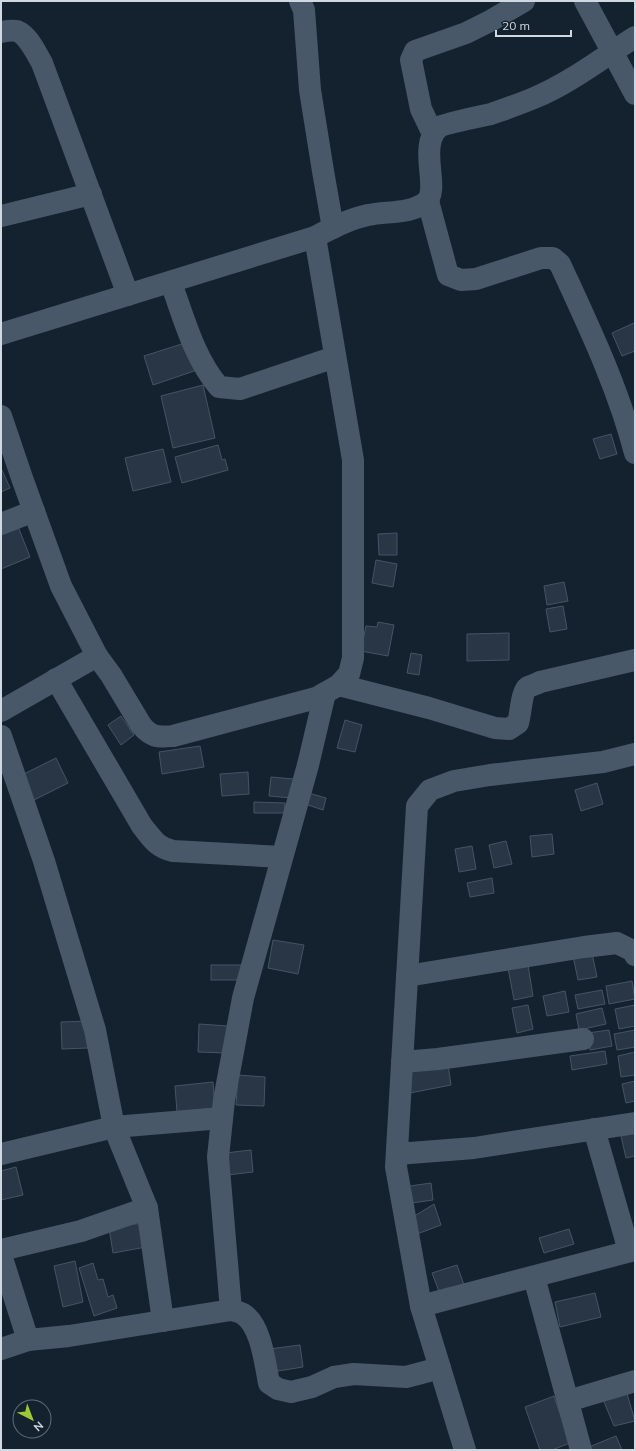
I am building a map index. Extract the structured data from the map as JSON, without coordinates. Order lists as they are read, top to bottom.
{
  "scale_bar": "20 m",
  "north": "bottom right"
}
